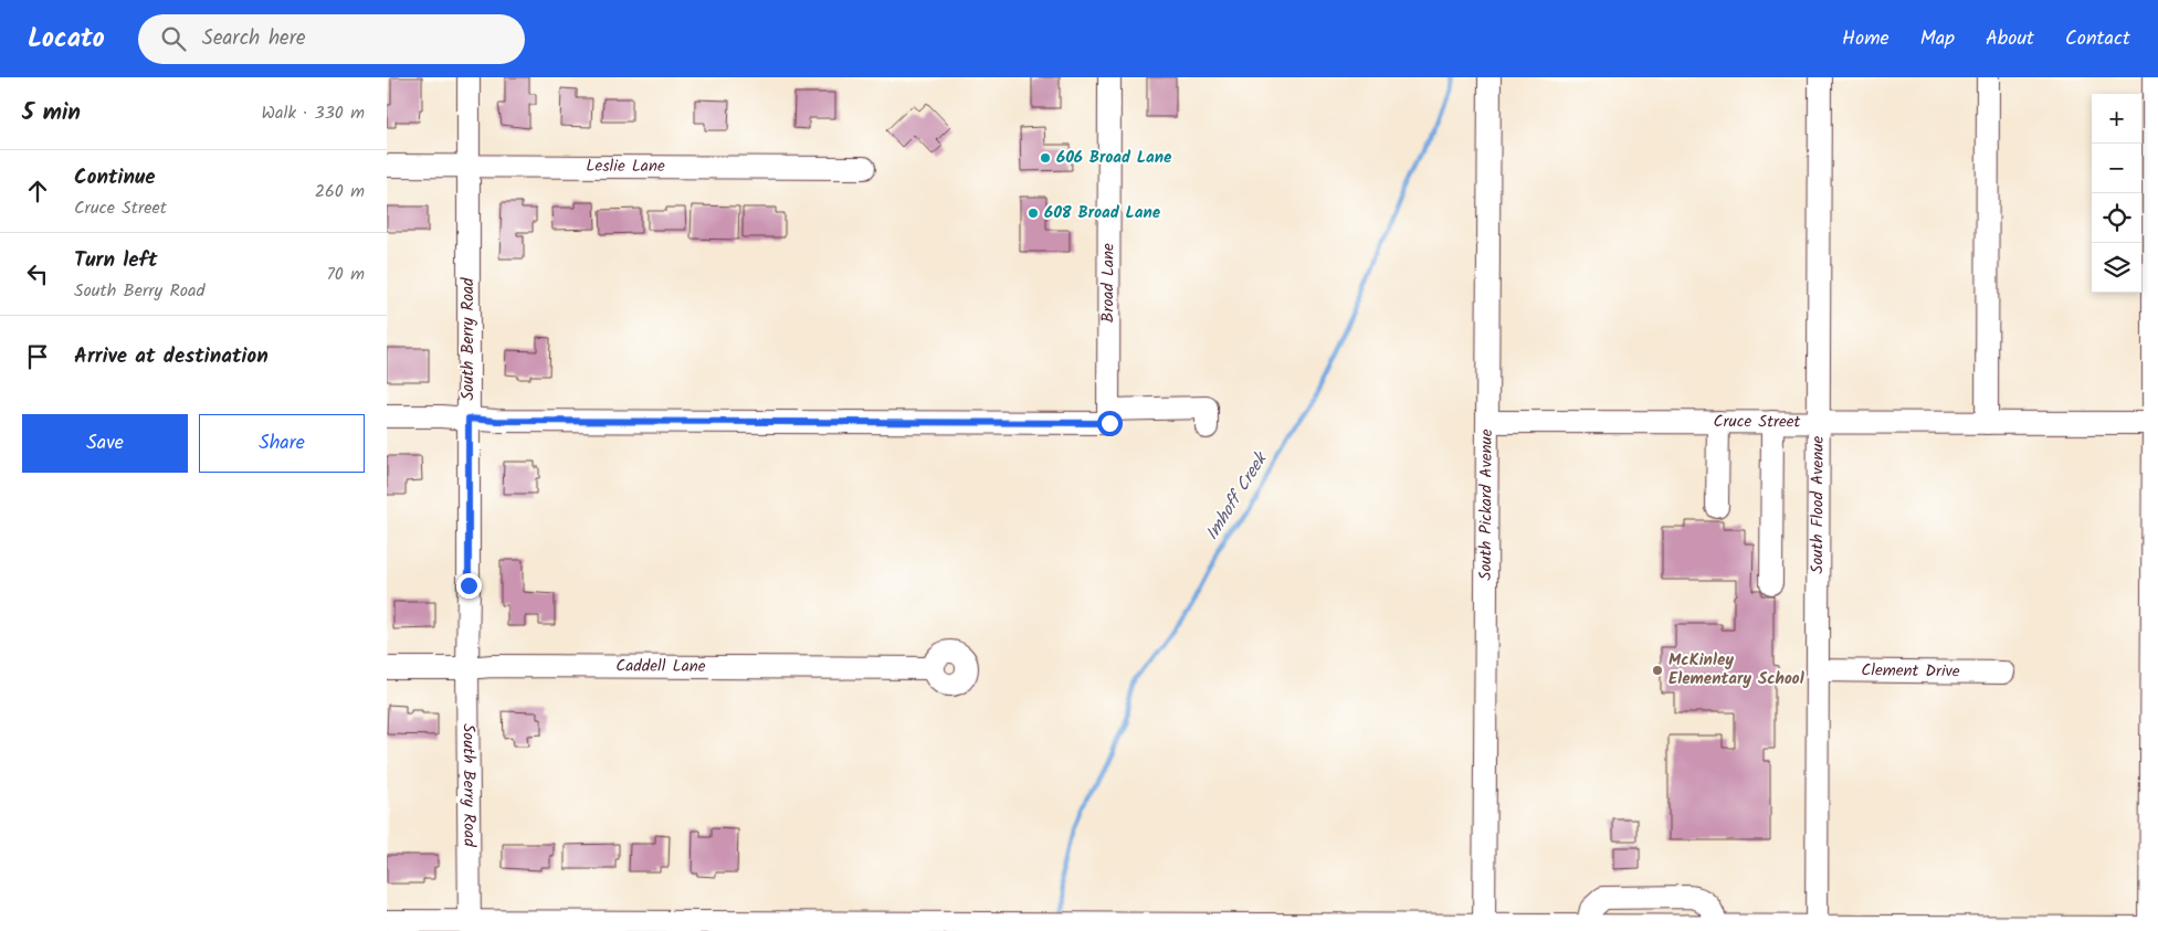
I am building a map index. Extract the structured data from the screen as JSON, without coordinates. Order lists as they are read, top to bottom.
{
  "streets": {
    "street": [
      "Leslie Lane",
      "Broad Lane",
      "South Berry Road",
      "Cruce Street",
      "South Pickard Avenue",
      "South Flood Avenue",
      "Caddell Lane",
      "Clement Drive"
    ]
  },
  "crossings": [
    ["Leslie Lane", "South Berry Road"],
    ["South Berry Road", "Caddell Lane"],
    ["Cruce Street", "South Pickard Avenue"],
    ["Cruce Street", "South Flood Avenue"],
    ["South Flood Avenue", "Clement Drive"]
  ],
  "water": ["Imhoff Creek"],
  "places": ["606 Broad Lane", "608 Broad Lane", "McKinley Elementary School"],
  "page": {
    "header": "Locato",
    "search": "Search here",
    "nav": [
      "Home",
      "Map",
      "About",
      "Contact"
    ],
    "heading": ["5 min", "Walk · 330 m"],
    "map_buttons": ["+", "−"],
    "list": [
      ["Continue", "Cruce Street", "260 m"],
      ["Turn left", "South Berry Road", "70 m"],
      "Arrive at destination"
    ],
    "buttons": ["Save", "Share"]
  }
}
